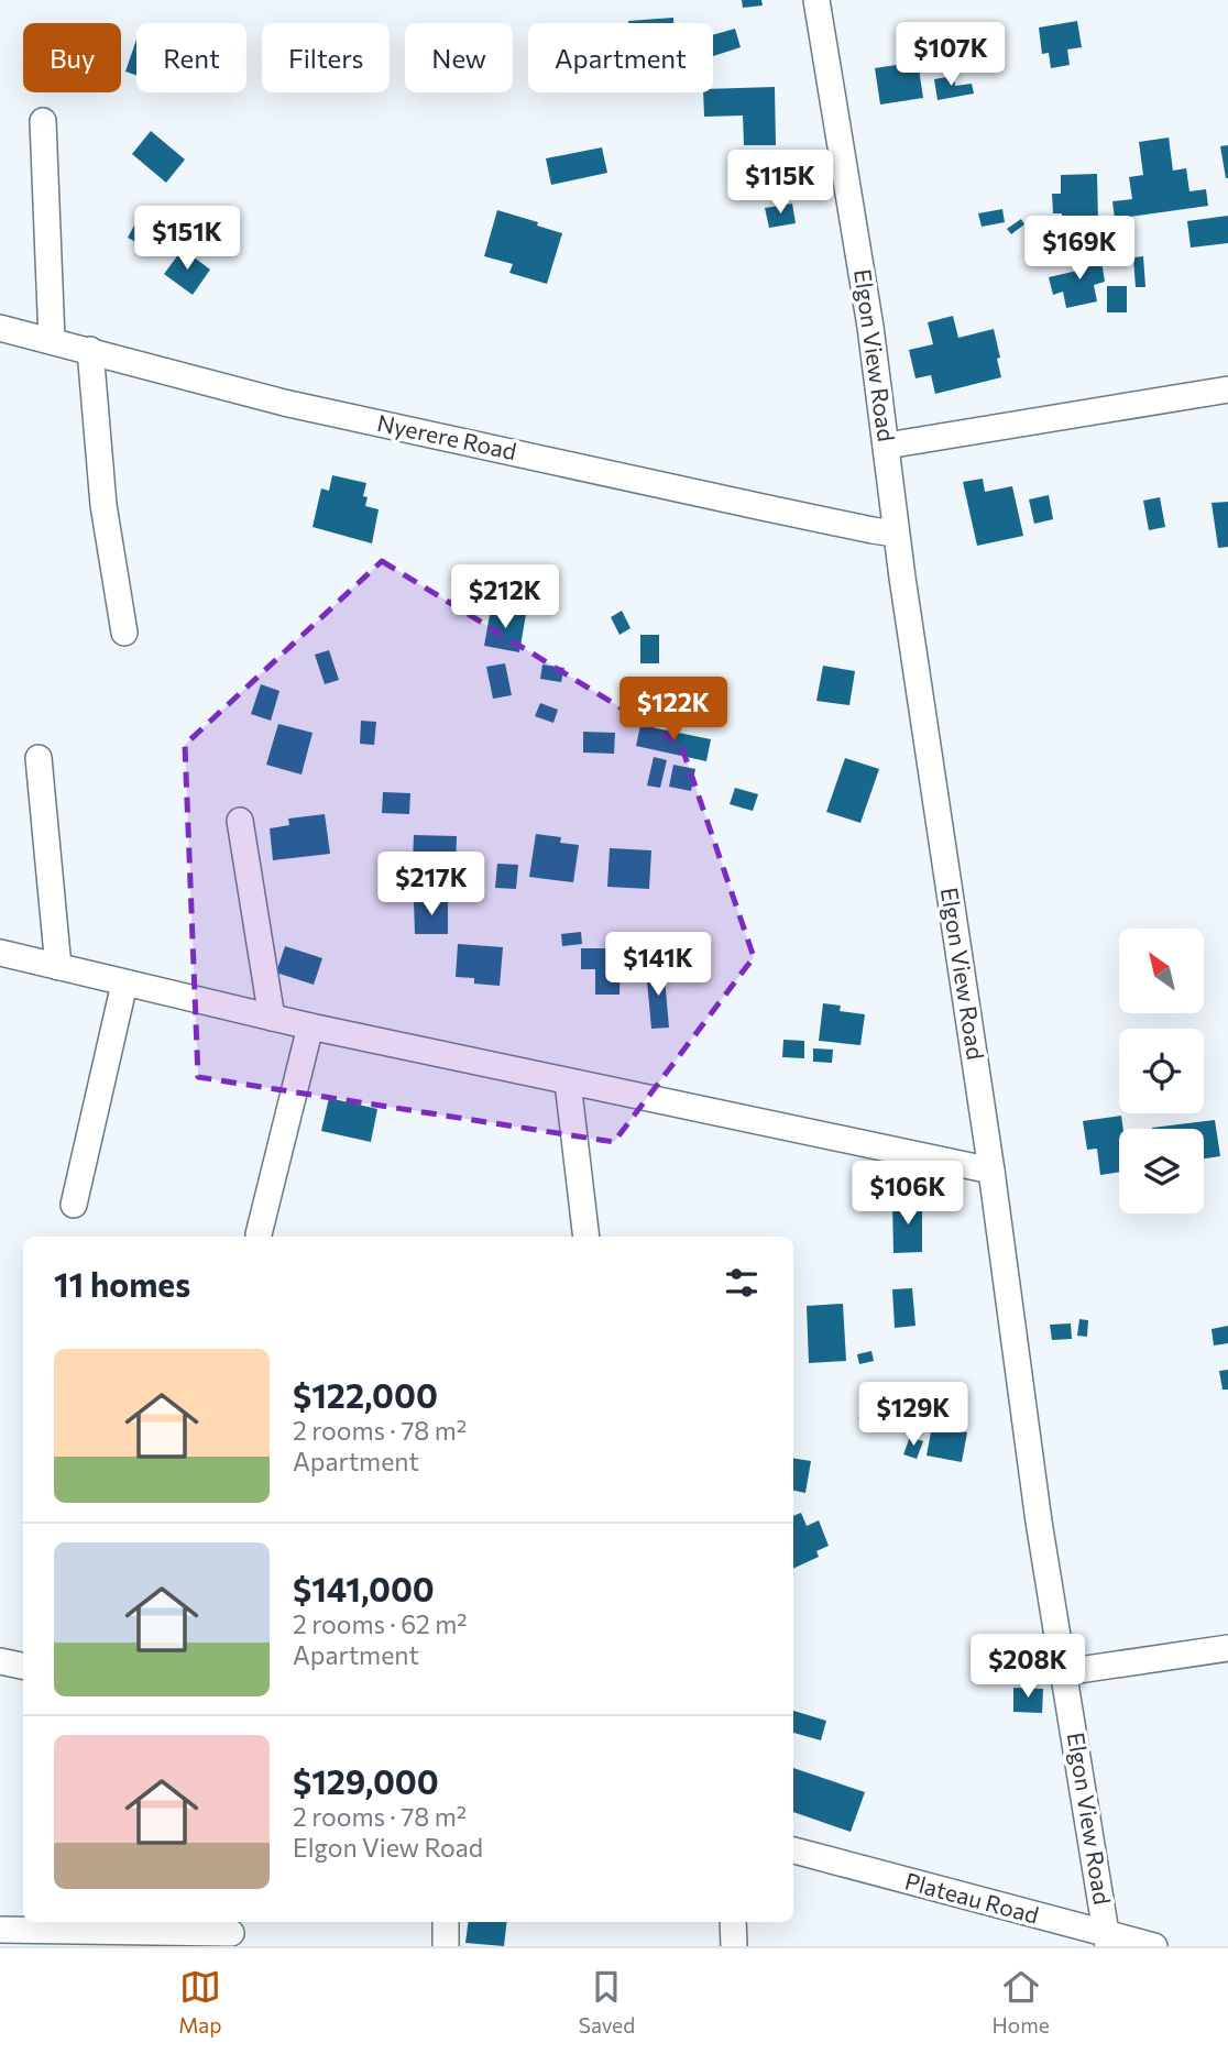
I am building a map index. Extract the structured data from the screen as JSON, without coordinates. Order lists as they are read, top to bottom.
{
  "streets": {
    "street": ["Elgon View Road", "Nyerere Road", "Plateau Road"]
  },
  "crossings": [
    ["Elgon View Road", "Nyerere Road"],
    ["Elgon View Road", "Plateau Road"]
  ],
  "north": "top left",
  "page": {
    "price": [
      "$107K",
      "$115K",
      "$151K",
      "$169K",
      "$212K",
      "$122K",
      "$217K",
      "$141K",
      "$106K",
      "$129K",
      "$208K"
    ],
    "chip": [
      "Buy",
      "Rent",
      "Filters",
      "New",
      "Apartment"
    ],
    "heading": "11 homes",
    "list": [
      {
        "name": "$122,000",
        "note": "2 rooms · 78 m² · Apartment"
      },
      {
        "name": "$141,000",
        "note": "2 rooms · 62 m² · Apartment"
      },
      {
        "name": "$129,000",
        "note": "2 rooms · 78 m² · Elgon View Road"
      }
    ],
    "tabs": ["Map", "Saved", "Home"]
  }
}
